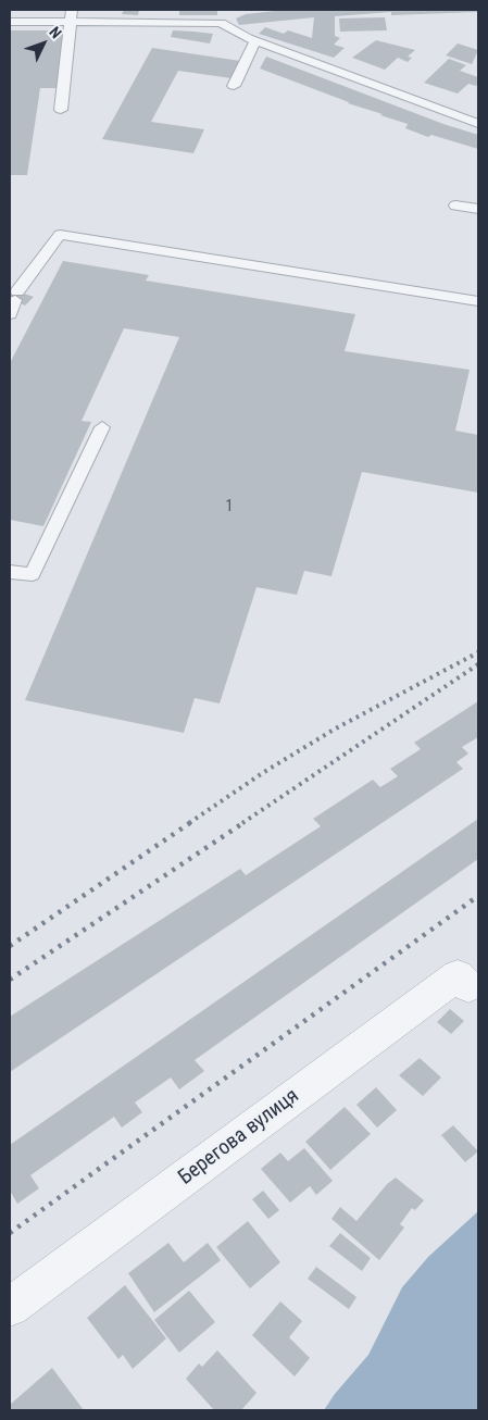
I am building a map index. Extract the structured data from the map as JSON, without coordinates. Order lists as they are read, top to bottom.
{
  "streets": {
    "street": ["Берегова вулиця"]
  },
  "house_numbers": ["1"],
  "north": "top right"
}
